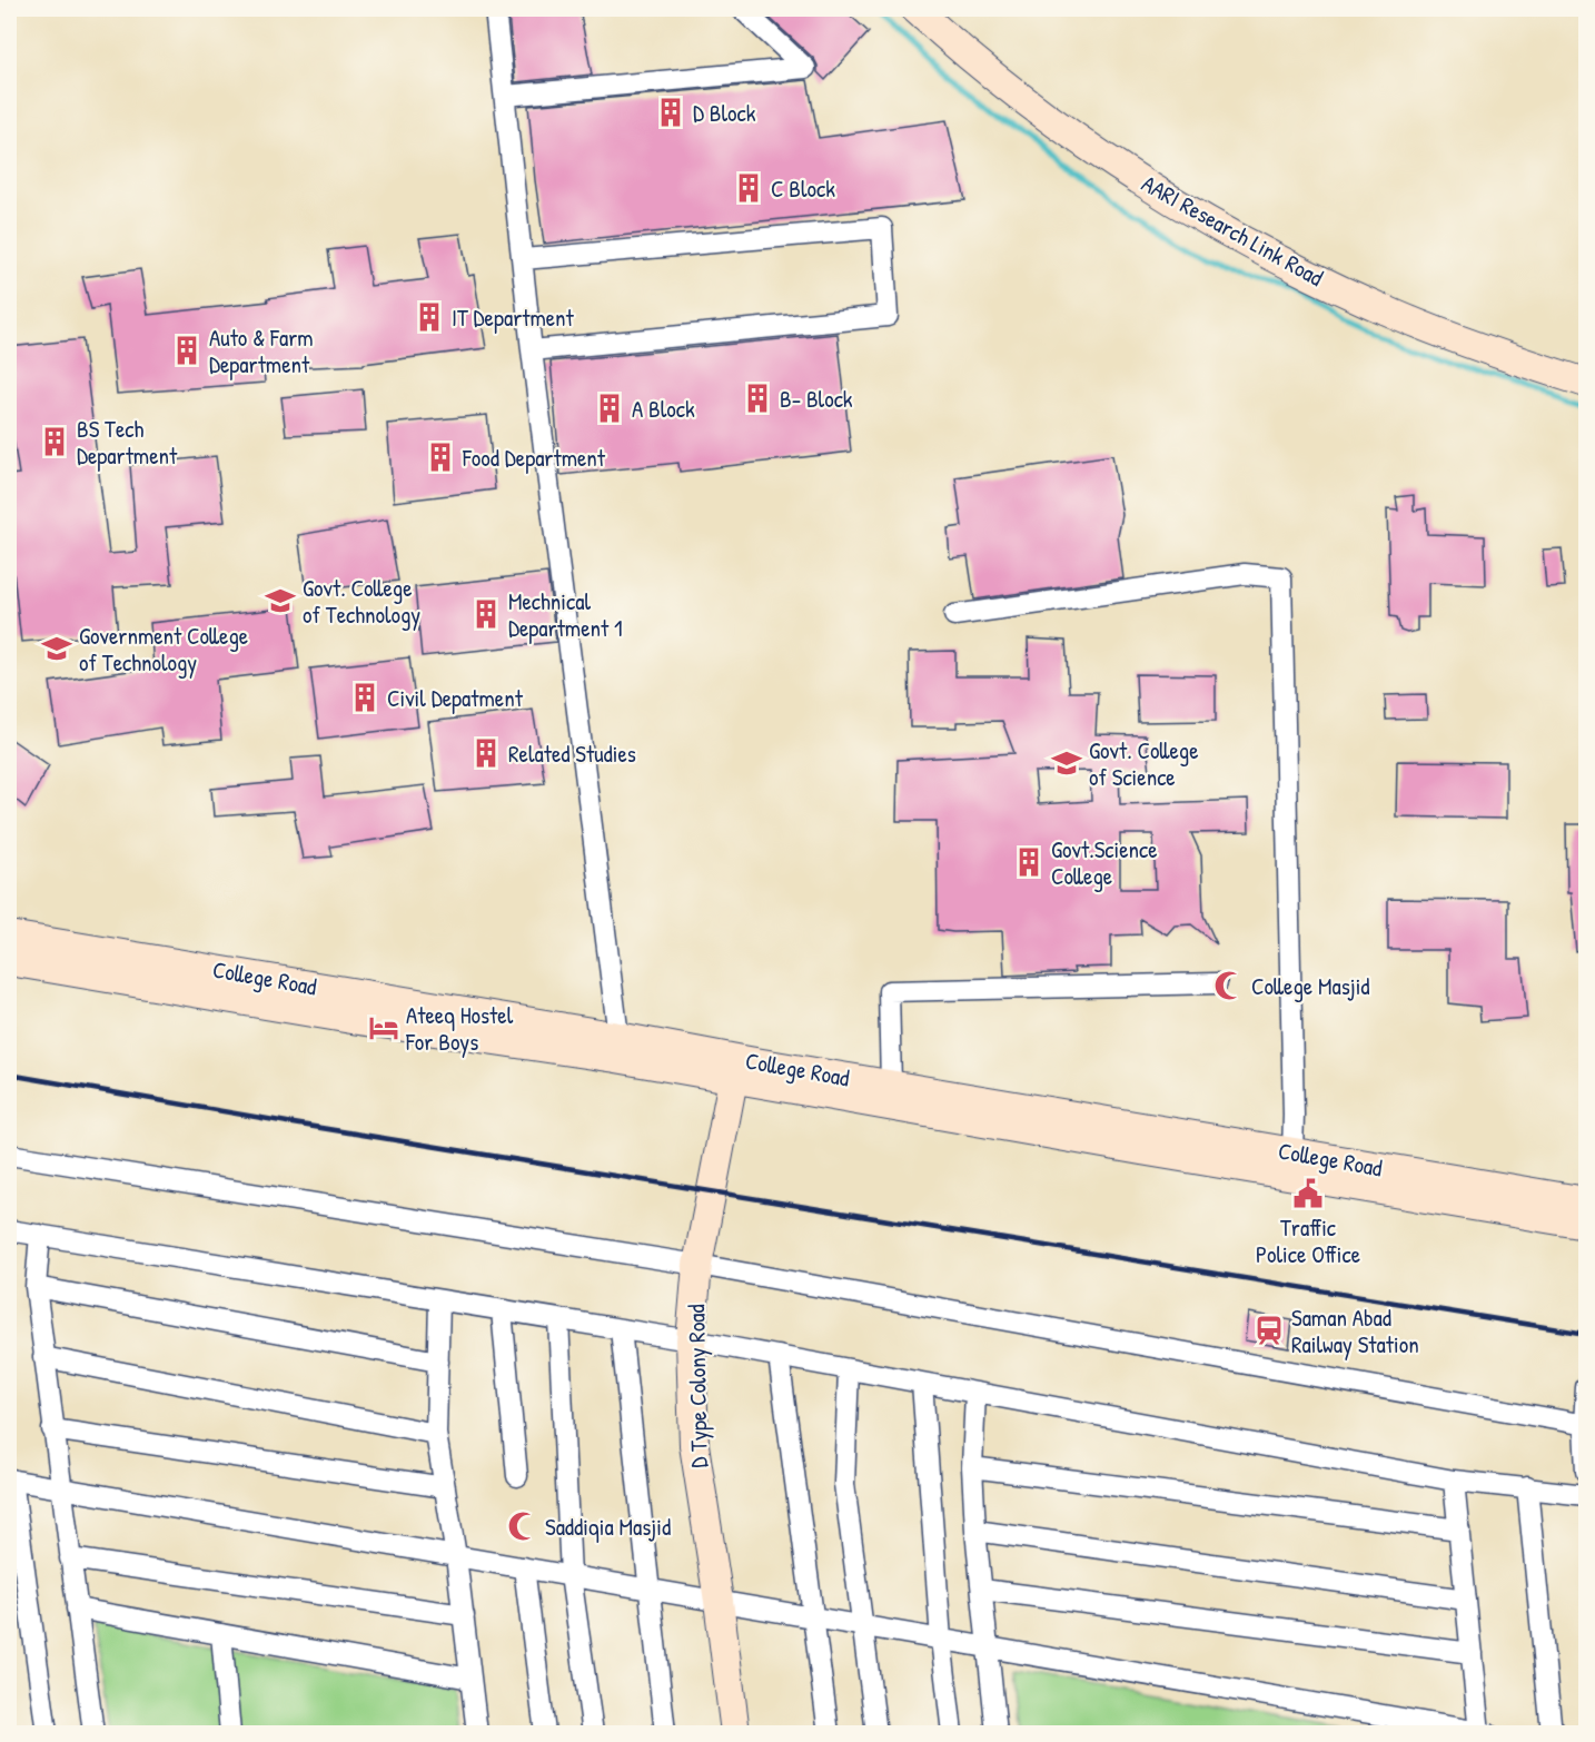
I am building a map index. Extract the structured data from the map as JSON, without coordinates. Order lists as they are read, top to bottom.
{
  "streets": {
    "main road": ["AARI Research Link Road", "College Road", "D Type Colony Road"]
  },
  "crossings": [
    ["College Road", "D Type Colony Road"]
  ],
  "places": {
    "building": [
      "D Block",
      "C Block",
      "IT Department",
      "Auto & Farm Department",
      "B- Block",
      "A Block",
      "BS Tech Department",
      "Food Department",
      "Mechnical Department 1",
      "Civil Depatment",
      "Related Studies",
      "Govt.Science College"
    ],
    "school or university": ["Govt. College of Technology", "Government College of Technology", "Govt. College of Science"],
    "mosque": ["College Masjid", "Saddiqia Masjid"],
    "hotel": ["Ateeq Hostel For Boys"],
    "public building": ["Traffic Police Office"],
    "station": ["Saman Abad Railway Station"]
  }
}
